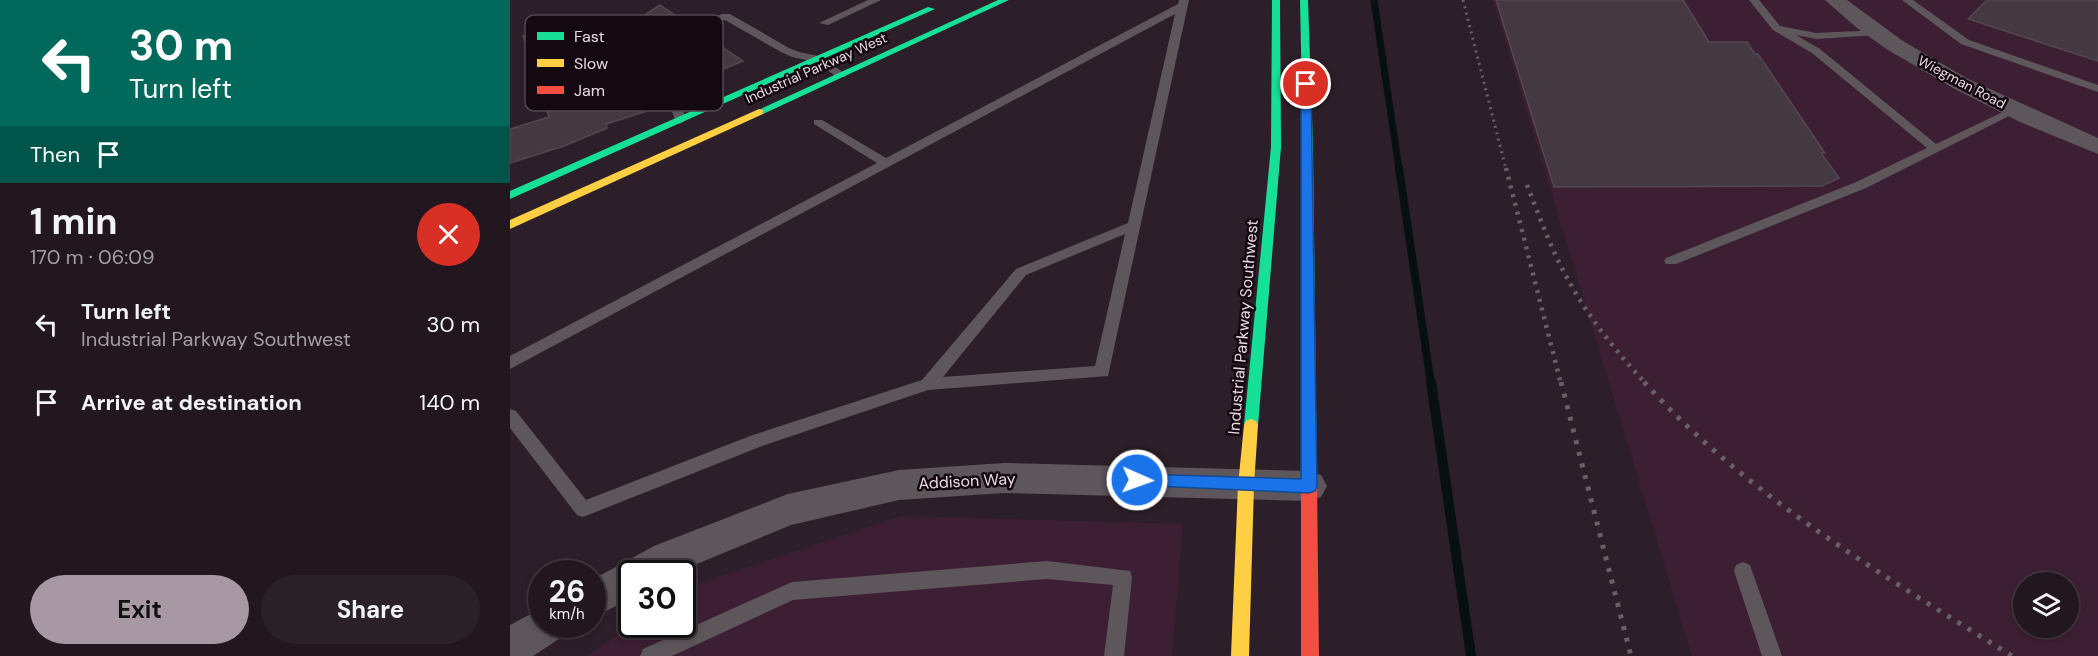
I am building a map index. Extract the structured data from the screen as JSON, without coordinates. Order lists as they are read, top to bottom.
{
  "streets": {
    "main road": ["Industrial Parkway West", "Industrial Parkway Southwest"],
    "street": ["Wiegman Road", "Addison Way"]
  },
  "crossings": [
    ["Industrial Parkway Southwest", "Addison Way"]
  ],
  "legend": ["Fast", "Slow", "Jam"],
  "page": {
    "turn": ["30 m", "Turn left"],
    "then": "Then",
    "heading": ["1 min", "170 m · 06:09"],
    "list": [
      {
        "name": "Turn left",
        "note": "Industrial Parkway Southwest",
        "value": "30 m"
      },
      {
        "name": "Arrive at destination",
        "value": "140 m"
      }
    ],
    "speed": "26 km/h",
    "limit": "30",
    "buttons": ["Exit", "Share"]
  }
}
